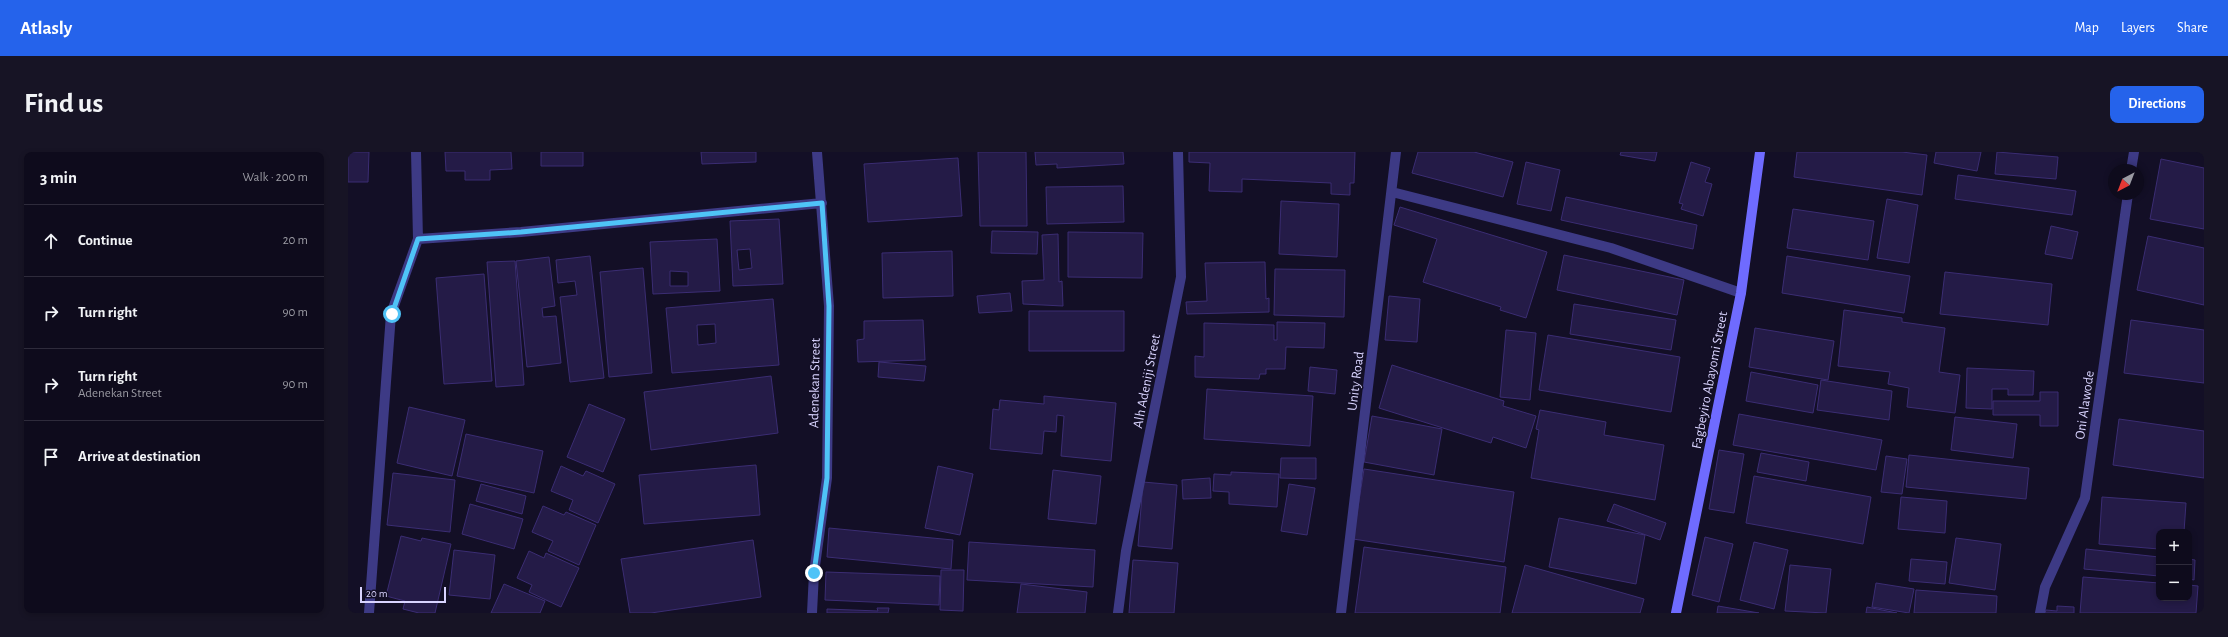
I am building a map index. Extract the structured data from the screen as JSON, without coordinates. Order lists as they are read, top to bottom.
{
  "streets": {
    "street": [
      "Fagbeyiro Abayomi Street",
      "Alh Adeniji Street",
      "Unity Road",
      "Adenekan Street",
      "Oni Alawode"
    ]
  },
  "scale_bar": "20 m",
  "north": "bottom left",
  "page": {
    "header": "Atlasly",
    "nav": ["Map", "Layers", "Share"],
    "buttons": "Directions",
    "title": "Find us",
    "heading": ["3 min", "Walk · 200 m"],
    "list": [
      ["Continue", "20 m"],
      ["Turn right", "90 m"],
      ["Turn right", "Adenekan Street", "90 m"],
      "Arrive at destination"
    ],
    "map_buttons": ["+", "−"],
    "scale": "20 m"
  }
}
